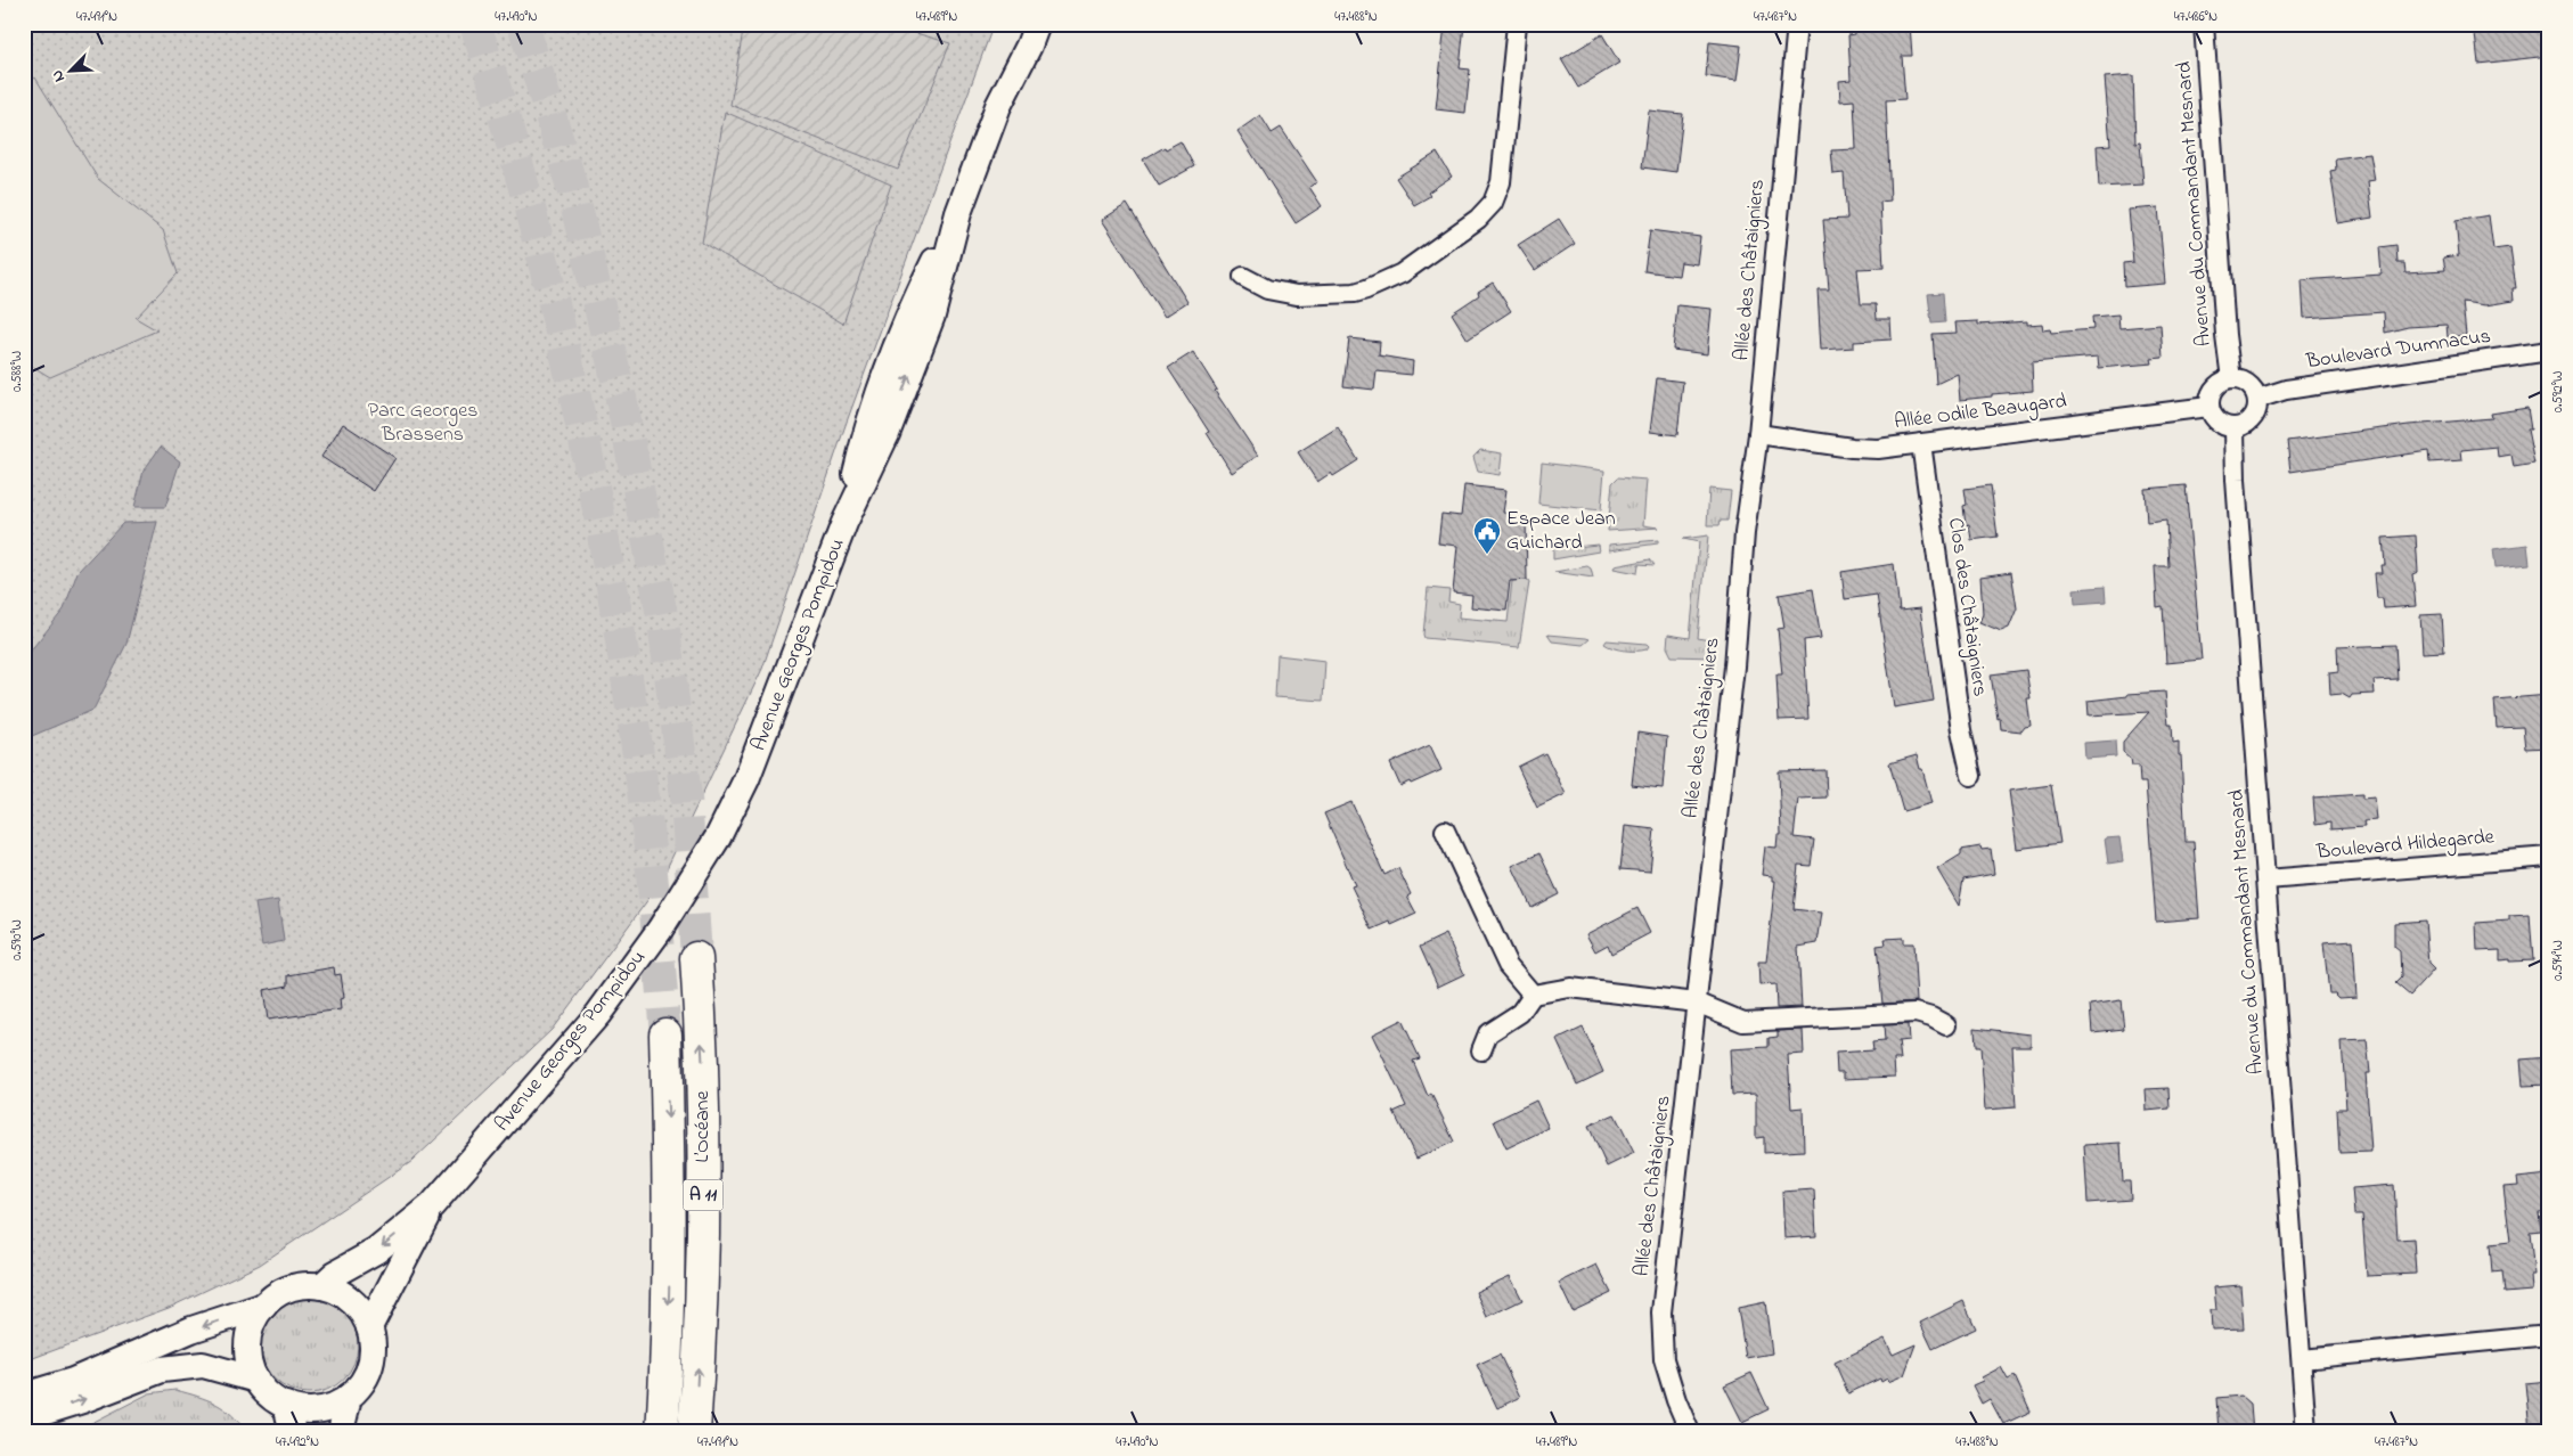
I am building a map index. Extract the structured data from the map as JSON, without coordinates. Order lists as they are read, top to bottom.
{
  "streets": {
    "highway": ["L’Océane", "A 11"],
    "street": [
      "Avenue du Commandant Mesnard",
      "Allée des Châtaigniers",
      "Boulevard Dumnacus",
      "Allée Odile Beaugard",
      "Clos des Châtaigniers",
      "Avenue Georges Pompidou",
      "Boulevard Hildegarde"
    ]
  },
  "crossings": [
    ["Avenue du Commandant Mesnard", "Boulevard Dumnacus"],
    ["Avenue du Commandant Mesnard", "Allée Odile Beaugard"],
    ["Avenue du Commandant Mesnard", "Boulevard Hildegarde"],
    ["Allée des Châtaigniers", "Allée Odile Beaugard"],
    ["Boulevard Dumnacus", "Allée Odile Beaugard"],
    ["Allée Odile Beaugard", "Clos des Châtaigniers"]
  ],
  "parks": ["Parc Georges Brassens"],
  "places": {
    "public building": ["Espace Jean Guichard"]
  },
  "north": "bottom left",
  "coordinates": [
    "47.491°N",
    "47.490°N",
    "47.489°N",
    "47.488°N",
    "47.487°N",
    "47.486°N",
    "0.588°W",
    "0.592°W",
    "0.590°W",
    "0.594°W",
    "47.492°N"
  ]
}
